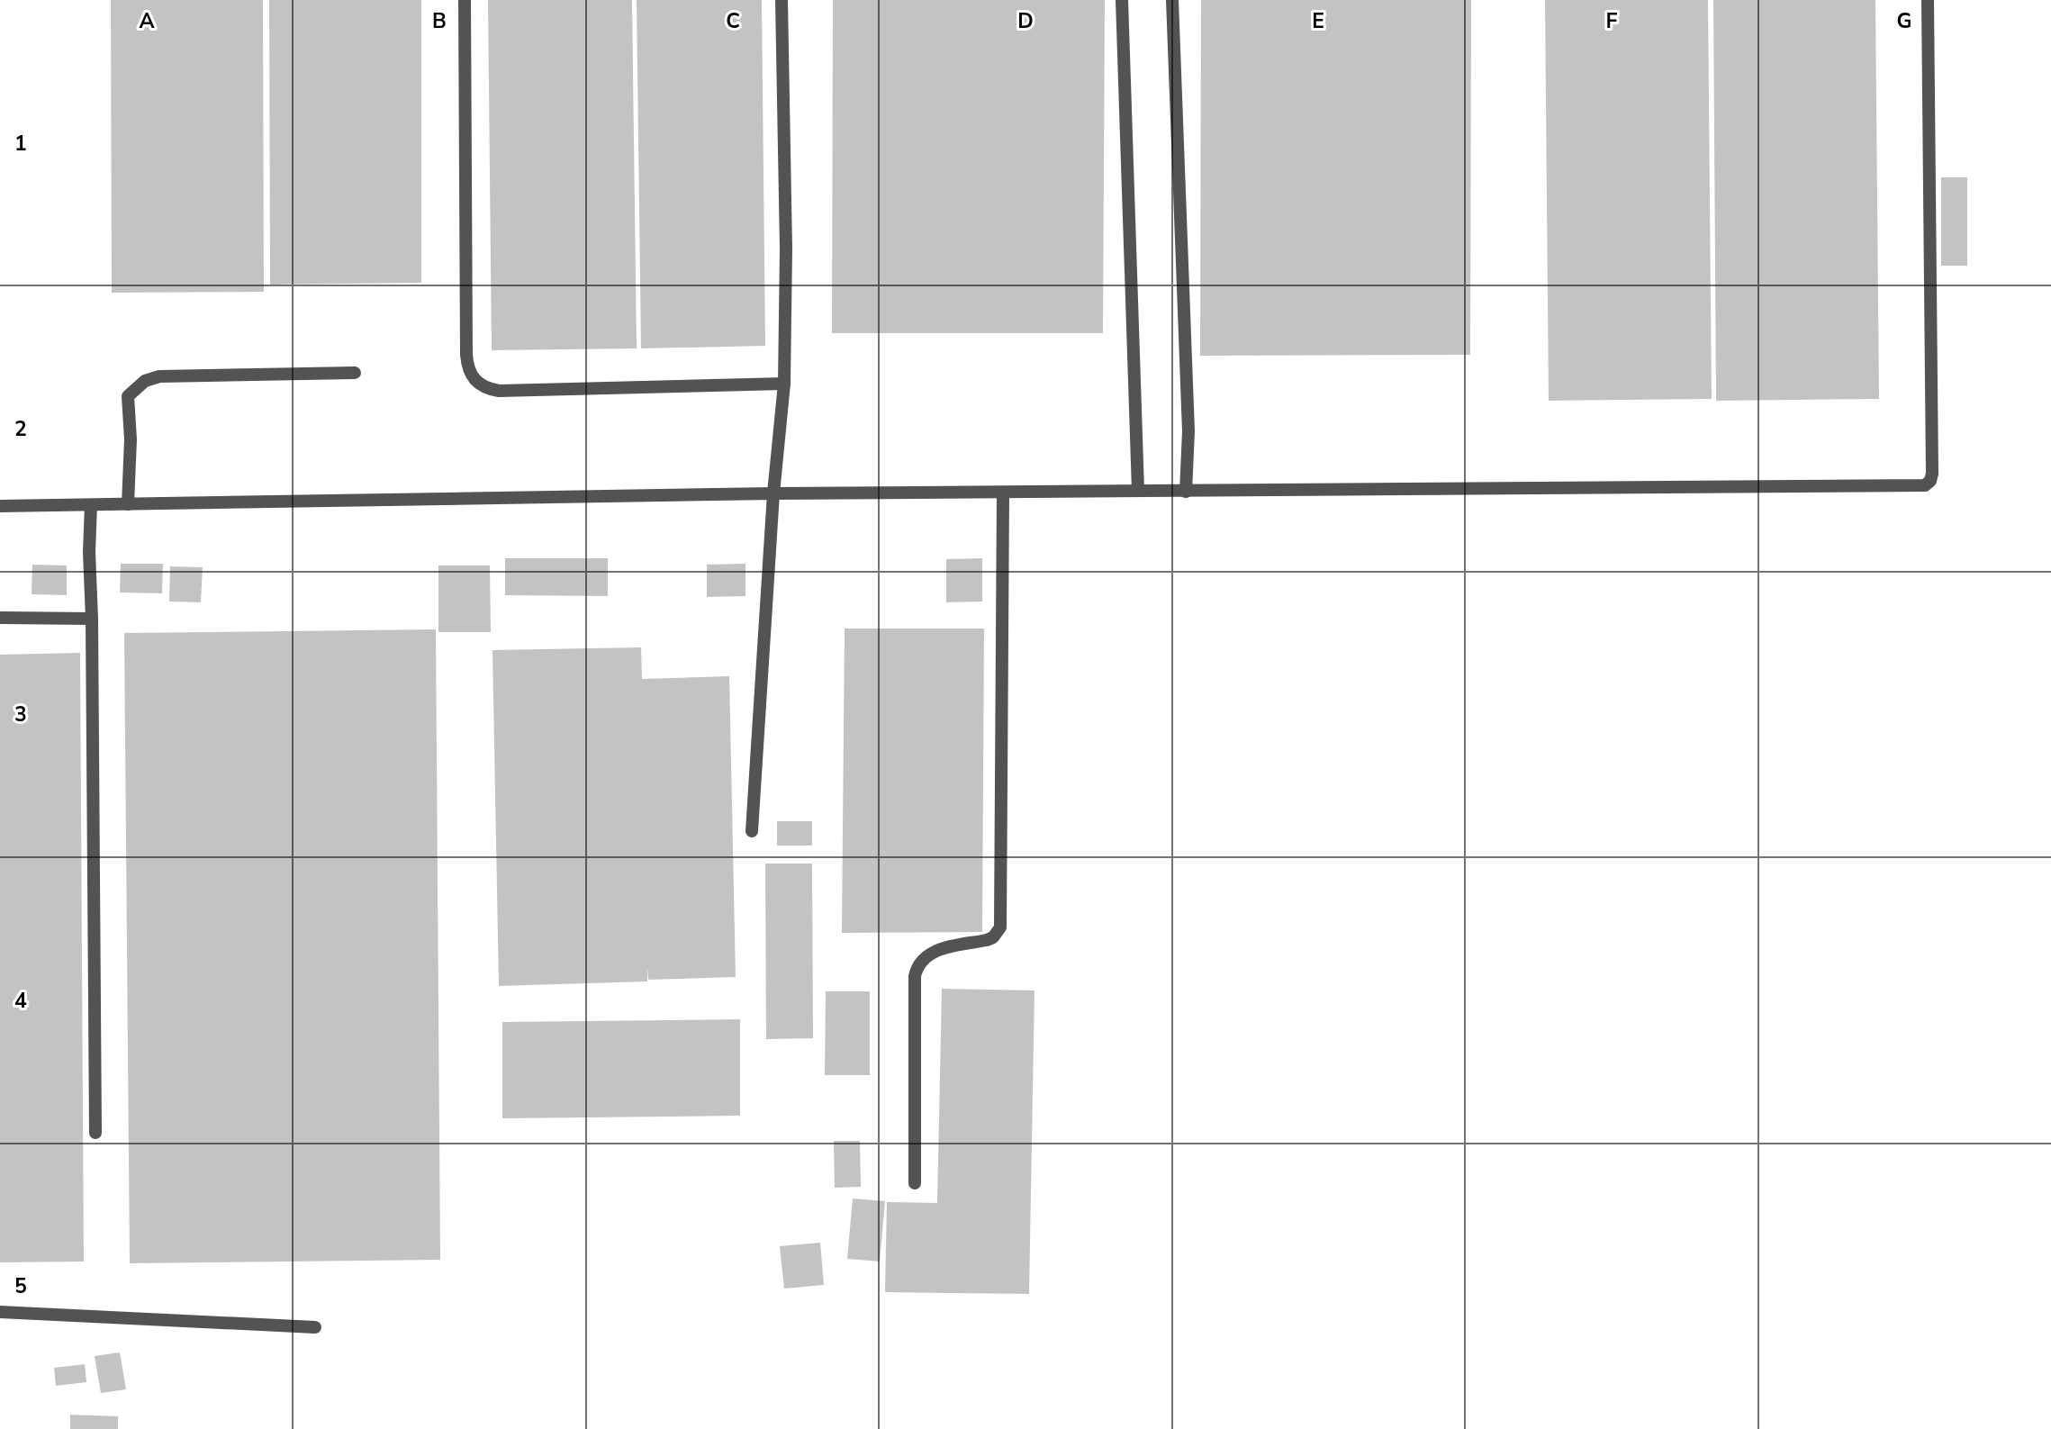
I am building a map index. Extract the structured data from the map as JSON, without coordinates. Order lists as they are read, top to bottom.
{
  "grid": {
    "columns": [
      "A",
      "B",
      "C",
      "D",
      "E",
      "F",
      "G"
    ],
    "rows": [
      "1",
      "2",
      "3",
      "4",
      "5"
    ]
  }
}
